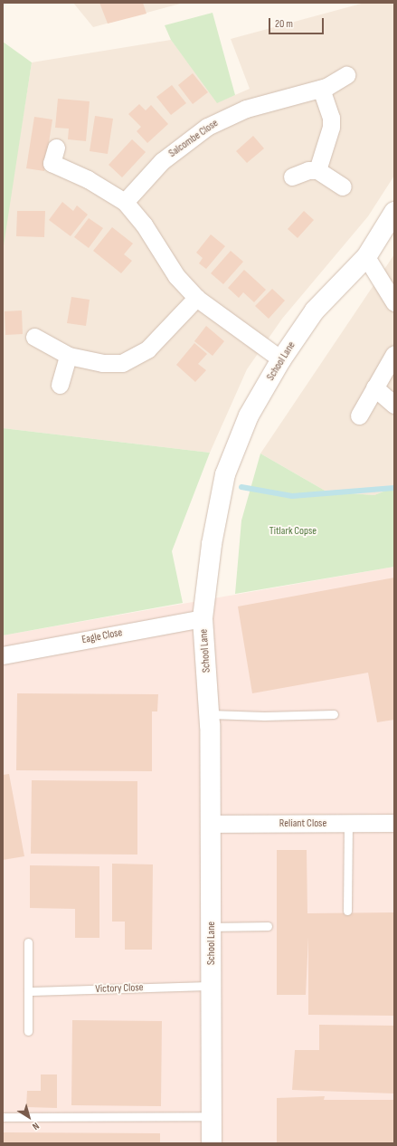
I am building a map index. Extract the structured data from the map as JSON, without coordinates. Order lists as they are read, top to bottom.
{
  "streets": {
    "street": [
      "Salcombe Close",
      "School Lane",
      "Eagle Close",
      "Reliant Close"
    ],
    "lane": ["Victory Close"]
  },
  "crossings": [
    ["School Lane", "Eagle Close"],
    ["School Lane", "Reliant Close"],
    ["School Lane", "Victory Close"]
  ],
  "parks": ["Titlark Copse"],
  "scale_bar": "20 m",
  "north": "bottom right"
}
